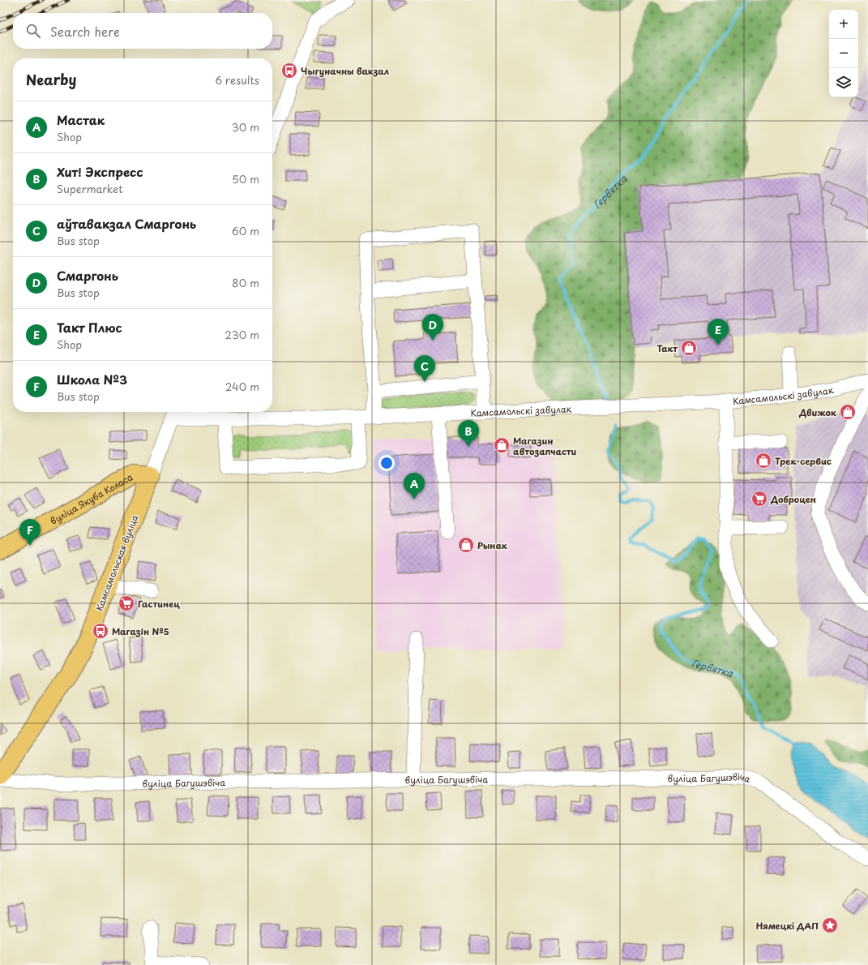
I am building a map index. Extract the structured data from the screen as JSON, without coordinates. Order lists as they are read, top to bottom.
{
  "streets": {
    "main road": ["вуліца Якуба Коласа", "Камсамольская вуліца"],
    "street": ["Камсамольскі завулак", "вуліца Багушэвіча"]
  },
  "crossings": [
    ["Камсамольскі завулак", "Камсамольская вуліца"],
    ["вуліца Якуба Коласа", "Камсамольская вуліца"]
  ],
  "water": ["Гервятка"],
  "places": {
    "bus stop": ["Чыгуначны вакзал", "Магазін №5"],
    "shop": [
      "Такт",
      "Движок",
      "Магазин автозапчасти",
      "Трек-сервис",
      "Рынак"
    ],
    "supermarket": ["Доброцен", "Гастинец"],
    "place": ["Нямецкі ДАП"]
  },
  "page": {
    "map_buttons": ["+", "−"],
    "search": "Search here",
    "heading": ["Nearby", "6 results"],
    "list": [
      {
        "mark": "A",
        "name": "Мастак",
        "note": "Shop",
        "value": "30 m"
      },
      {
        "mark": "B",
        "name": "Хит! Экспресс",
        "note": "Supermarket",
        "value": "50 m"
      },
      {
        "mark": "C",
        "name": "аўтавакзал Смаргонь",
        "note": "Bus stop",
        "value": "60 m"
      },
      {
        "mark": "D",
        "name": "Смаргонь",
        "note": "Bus stop",
        "value": "80 m"
      },
      {
        "mark": "E",
        "name": "Такт Плюс",
        "note": "Shop",
        "value": "230 m"
      },
      {
        "mark": "F",
        "name": "Школа №3",
        "note": "Bus stop",
        "value": "240 m"
      }
    ],
    "pins": [
      "D",
      "E",
      "C",
      "B",
      "A",
      "F"
    ]
  }
}
